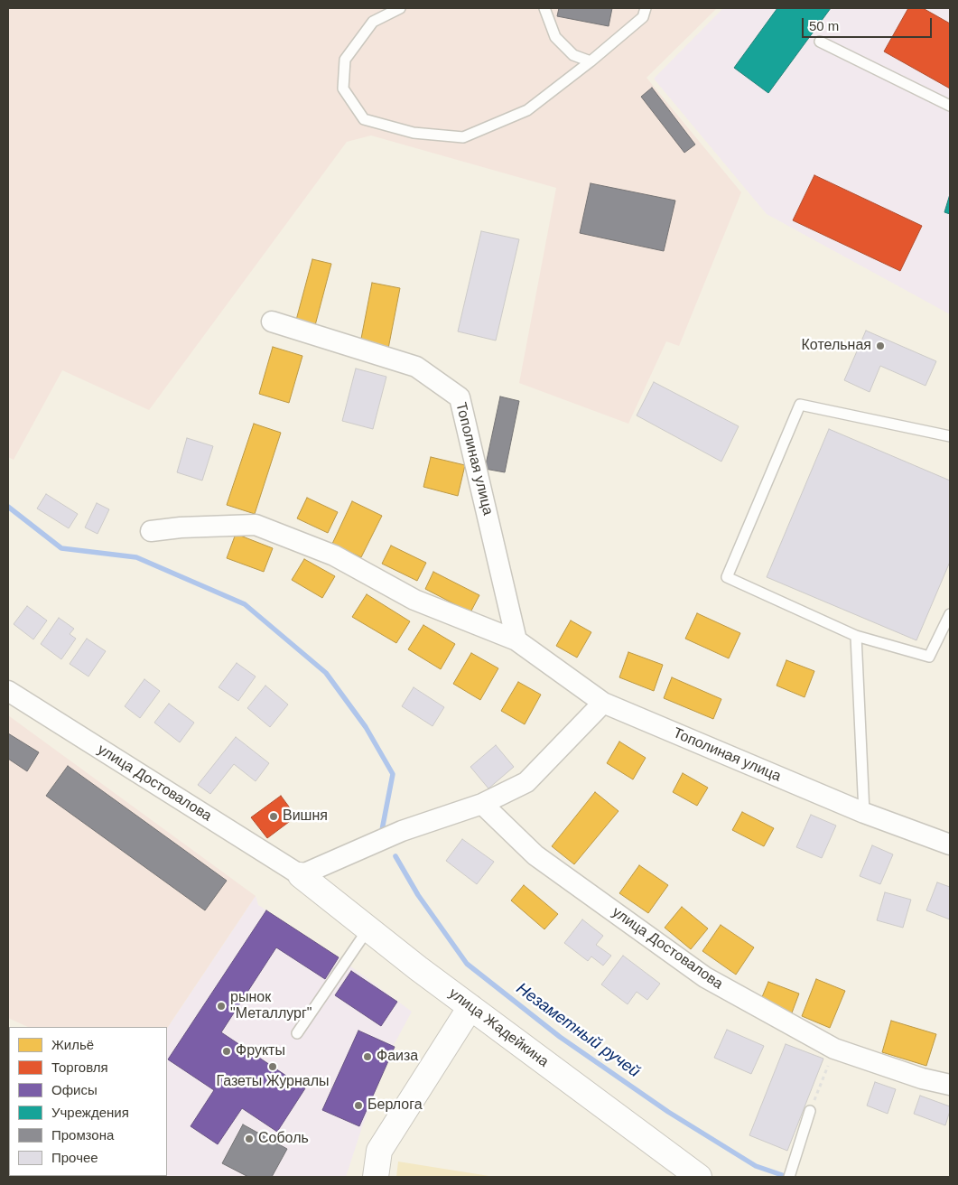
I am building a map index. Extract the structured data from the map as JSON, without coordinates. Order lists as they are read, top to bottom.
{
  "streets": {
    "street": ["Тополиная улица", "улица Достовалова", "улица Жадейкина"]
  },
  "crossings": [
    ["улица Достовалова", "улица Жадейкина"]
  ],
  "water": ["Незаметный ручей"],
  "places": [
    "Котельная",
    "Вишня",
    "рынок \"Металлург\"",
    "Фрукты",
    "Фаиза",
    "Газеты Журналы",
    "Берлога",
    "Соболь"
  ],
  "legend": [
    "Жильё",
    "Торговля",
    "Офисы",
    "Учреждения",
    "Промзона",
    "Прочее"
  ],
  "scale_bar": "50 m"
}
